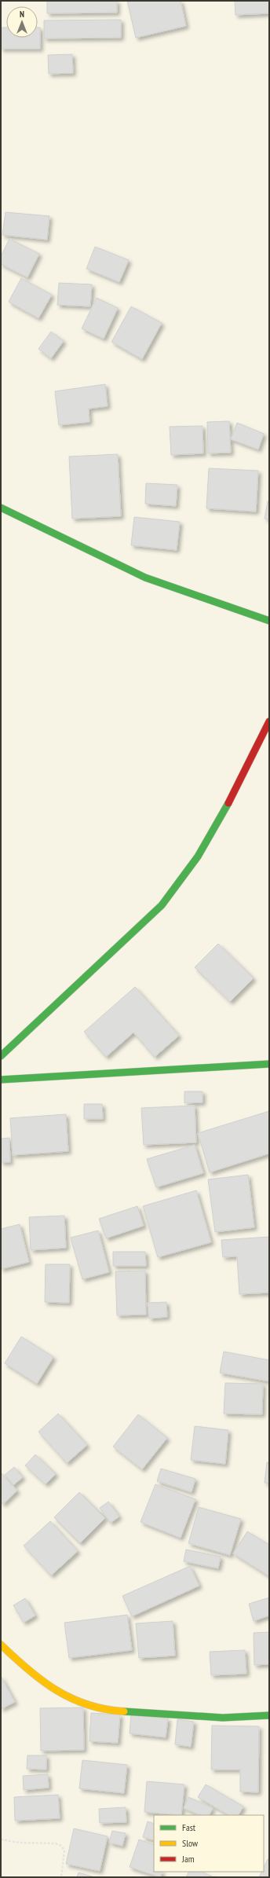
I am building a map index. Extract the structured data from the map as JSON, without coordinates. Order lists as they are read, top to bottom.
{
  "legend": ["Fast", "Slow", "Jam"],
  "north": "top"
}
